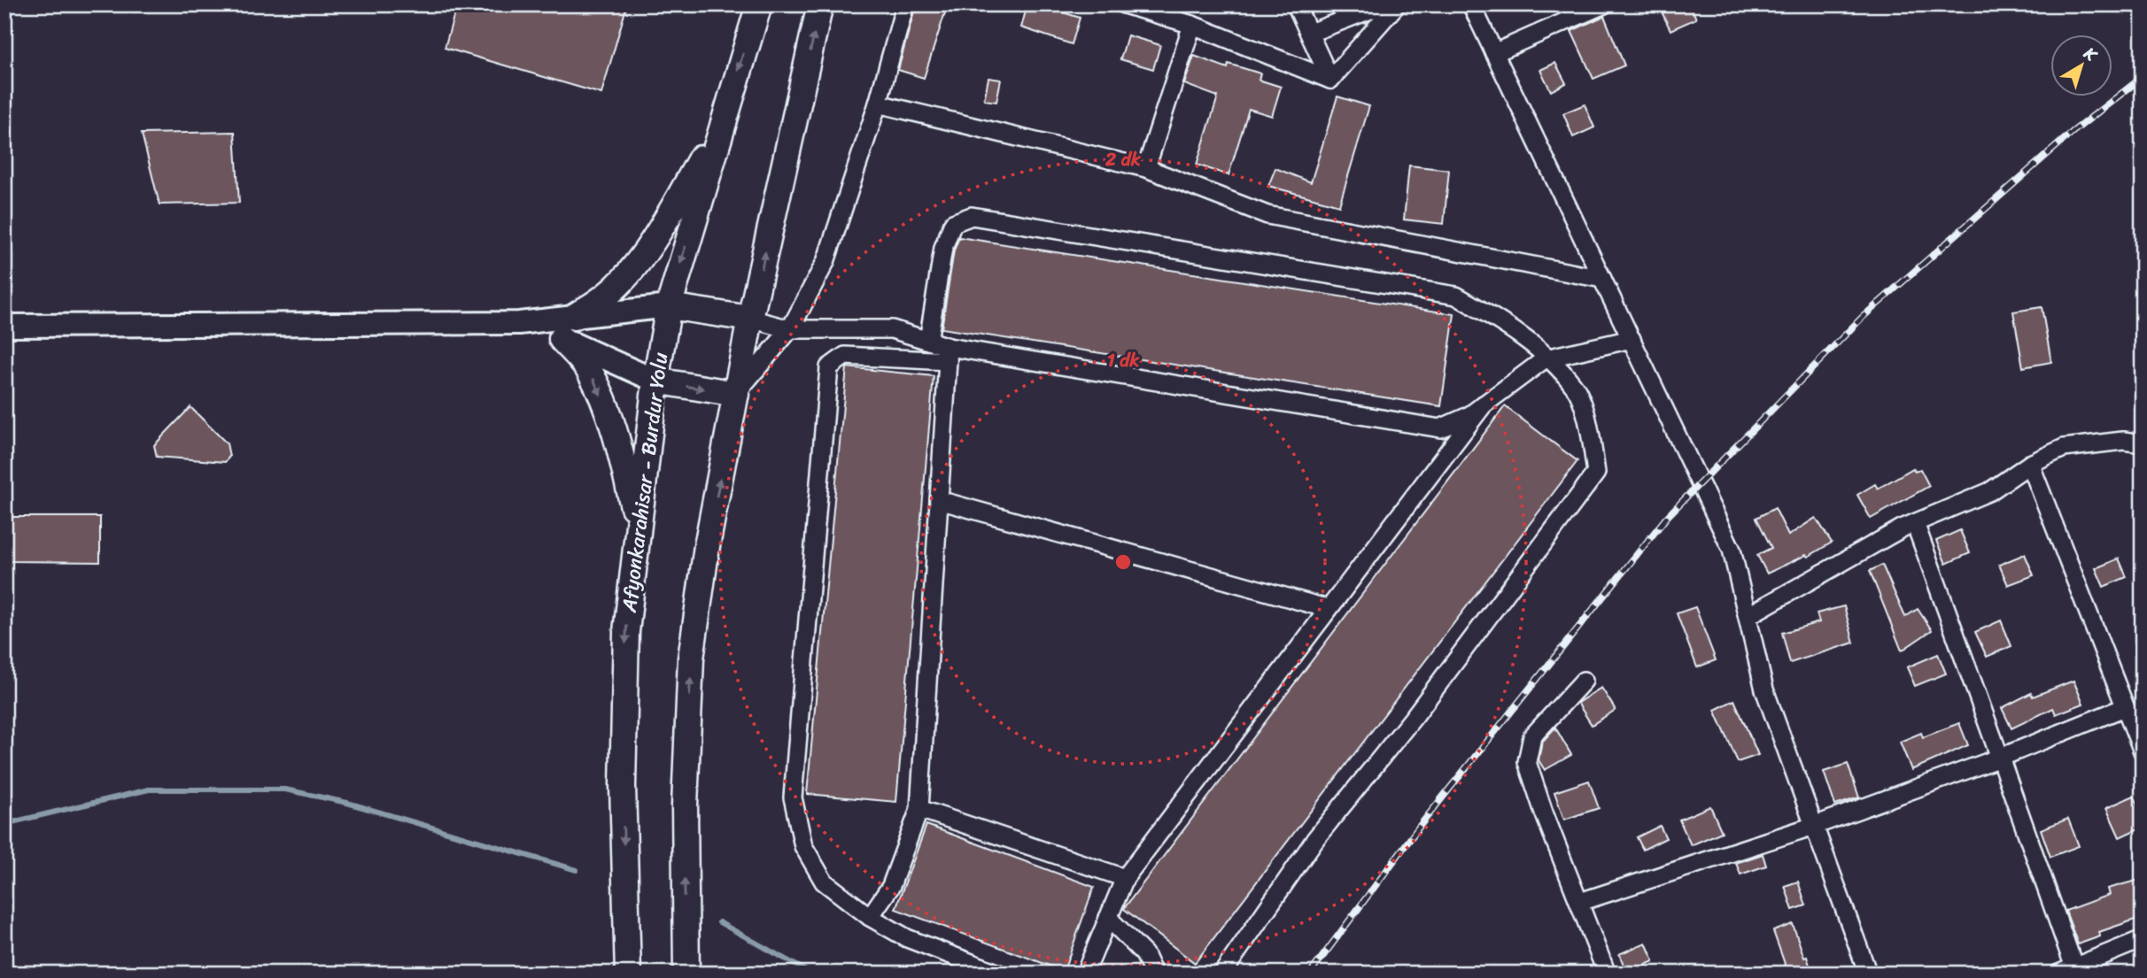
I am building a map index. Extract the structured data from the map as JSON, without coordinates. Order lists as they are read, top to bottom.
{
  "streets": {
    "highway": ["Afyonkarahisar - Burdur Yolu"]
  },
  "north": "top right",
  "rings": ["2 dk", "1 dk"]
}
